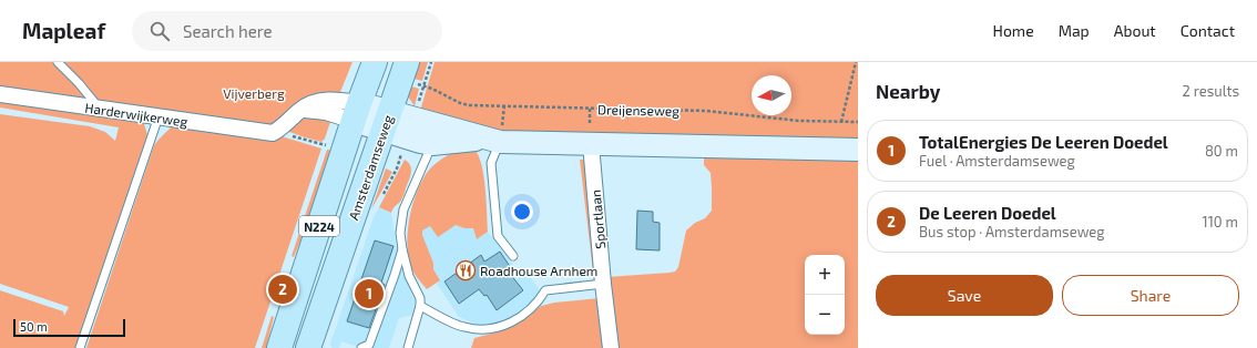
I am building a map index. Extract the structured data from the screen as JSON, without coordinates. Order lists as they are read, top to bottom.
{
  "streets": {
    "main road": ["Amsterdamseweg", "N224"],
    "street": ["Harderwijkerweg", "Sportlaan"],
    "path": ["Dreijenseweg"]
  },
  "parks": ["Vijverberg"],
  "places": {
    "restaurant": ["Roadhouse Arnhem"]
  },
  "scale_bar": "50 m",
  "north": "left",
  "page": {
    "header": "Mapleaf",
    "search": "Search here",
    "nav": [
      "Home",
      "Map",
      "About",
      "Contact"
    ],
    "heading": ["Nearby", "2 results"],
    "list": [
      {
        "mark": "1",
        "name": "TotalEnergies De Leeren Doedel",
        "note": "Fuel · Amsterdamseweg",
        "value": "80 m"
      },
      {
        "mark": "2",
        "name": "De Leeren Doedel",
        "note": "Bus stop · Amsterdamseweg",
        "value": "110 m"
      }
    ],
    "map_buttons": ["+", "−"],
    "buttons": ["Save", "Share"],
    "pins": ["2", "1"],
    "scale": "50 m"
  }
}
